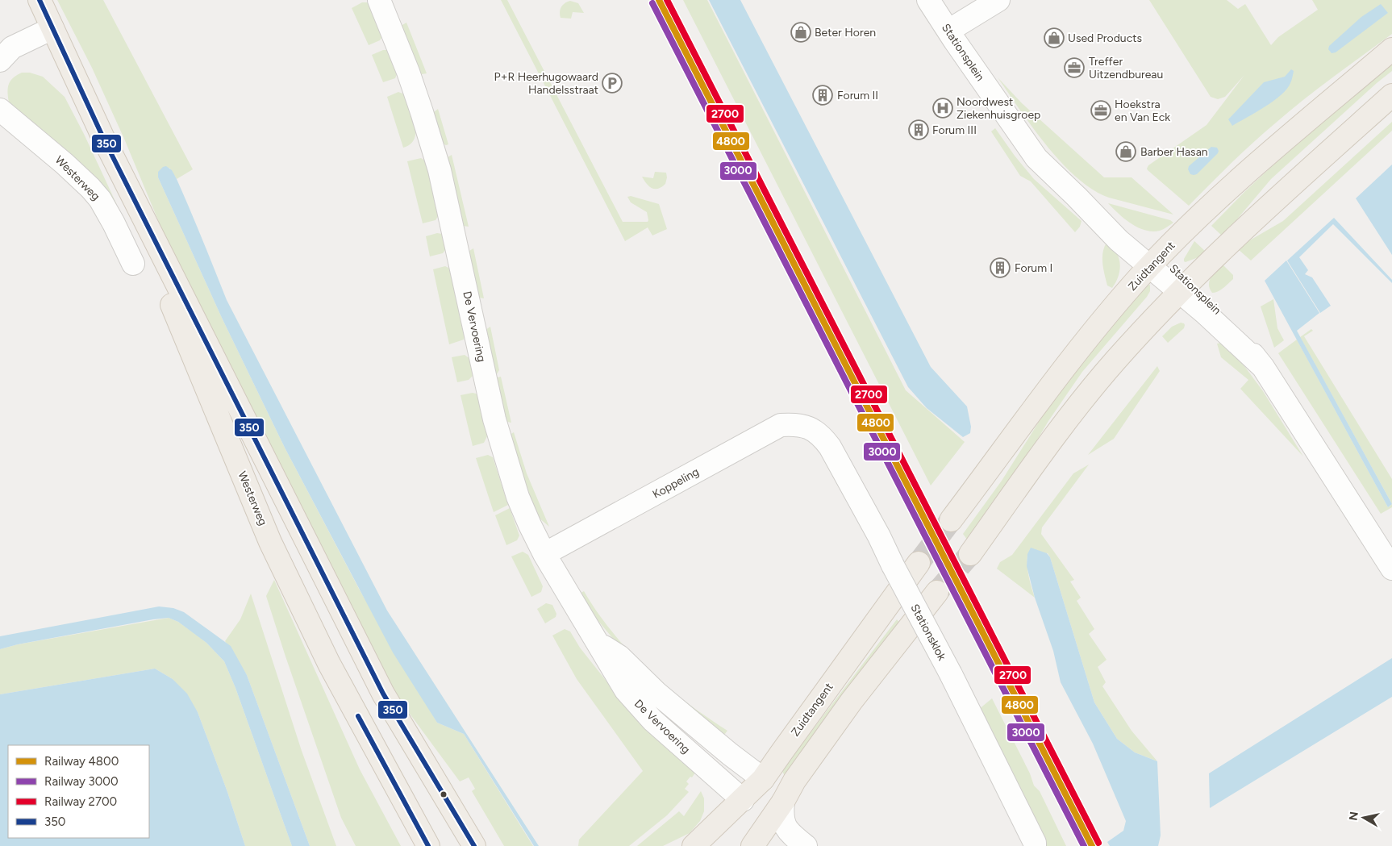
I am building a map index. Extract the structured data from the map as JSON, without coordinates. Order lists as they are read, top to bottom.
{
  "streets": {
    "main road": ["Westerweg", "Zuidtangent"],
    "street": [
      "Stationsplein",
      "De Vervoering",
      "Koppeling",
      "Stationsklok"
    ]
  },
  "crossings": [
    ["Stationsplein", "Zuidtangent"],
    ["Zuidtangent", "De Vervoering"],
    ["De Vervoering", "Koppeling"],
    ["Koppeling", "Stationsklok"]
  ],
  "places": {
    "shop": ["Beter Horen", "Used Products", "Barber Hasan"],
    "office": ["Treffer Uitzendbureau", "Hoekstra en Van Eck"],
    "parking": ["P+R Heerhugowaard Handelsstraat"],
    "building": ["Forum II", "Forum III", "Forum I"],
    "hospital": ["Noordwest Ziekenhuisgroep"]
  },
  "lines": [
    "rail line 4800",
    "rail line 2700",
    "transit line 350",
    "rail line 3000"
  ],
  "legend": [
    "Railway 4800",
    "Railway 3000",
    "Railway 2700",
    "350"
  ],
  "north": "left"
}
